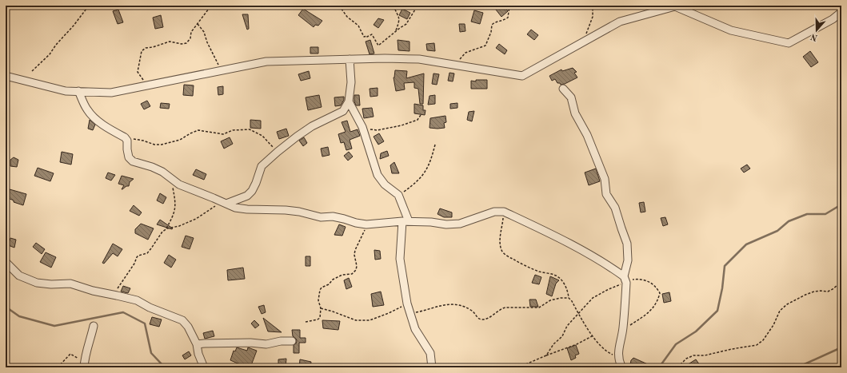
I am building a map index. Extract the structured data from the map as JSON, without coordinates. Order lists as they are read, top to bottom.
{
  "north": "bottom"
}
